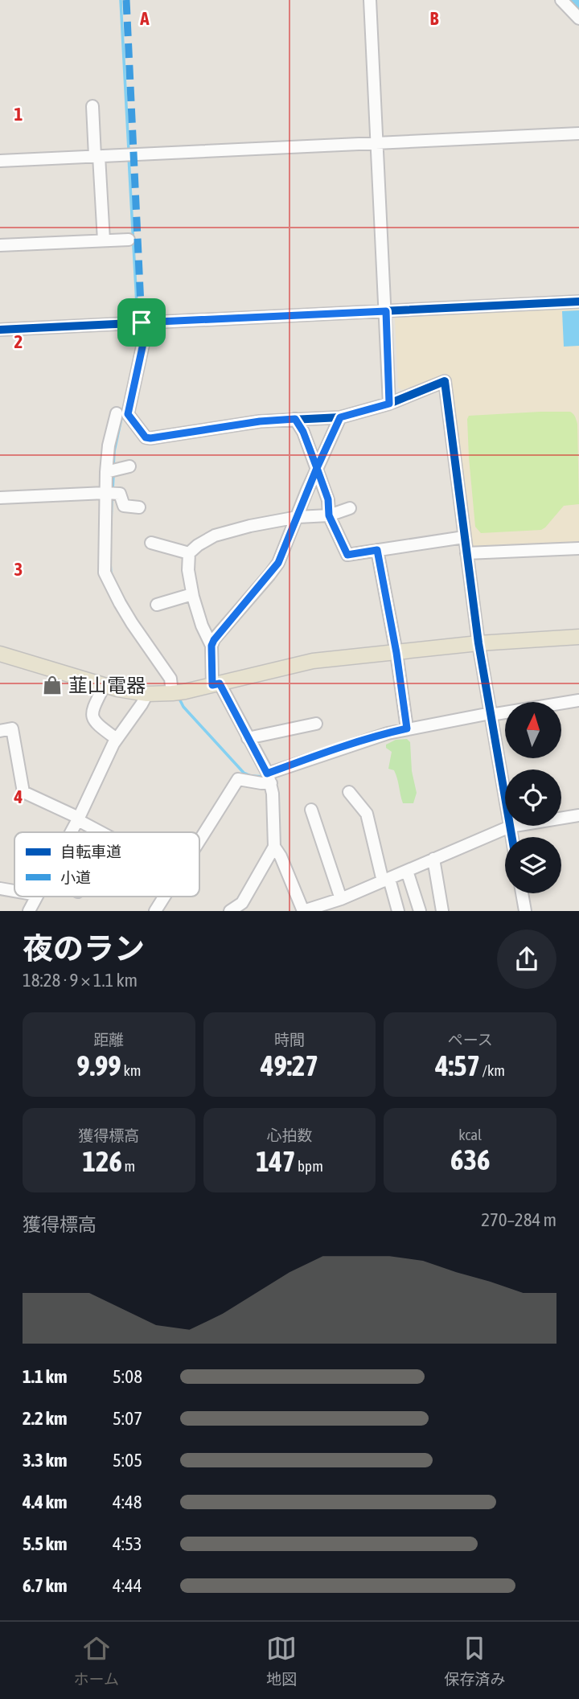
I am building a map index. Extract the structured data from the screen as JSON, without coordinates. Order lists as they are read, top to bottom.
{
  "places": {
    "shop": ["韮山電器"]
  },
  "legend": ["自転車道", "小道"],
  "north": "top",
  "page": {
    "heading": ["夜のラン", "18:28 · 9 × 1.1 km"],
    "stats": [
      ["距離", "9.99 km"],
      ["時間", "49:27"],
      ["ペース", "4:57 /km"],
      ["獲得標高", "126 m"],
      ["心拍数", "147 bpm"],
      ["kcal", "636"]
    ],
    "chart": ["獲得標高", "270–284 m"],
    "list": [
      {
        "name": "1.1 km",
        "note": "5:08"
      },
      {
        "name": "2.2 km",
        "note": "5:07"
      },
      {
        "name": "3.3 km",
        "note": "5:05"
      },
      {
        "name": "4.4 km",
        "note": "4:48"
      },
      {
        "name": "5.5 km",
        "note": "4:53"
      },
      {
        "name": "6.7 km",
        "note": "4:44"
      }
    ],
    "tabs": ["ホーム", "地図", "保存済み"]
  },
  "grid": {
    "columns": ["A", "B"],
    "rows": [
      "1",
      "2",
      "3",
      "4"
    ]
  }
}
